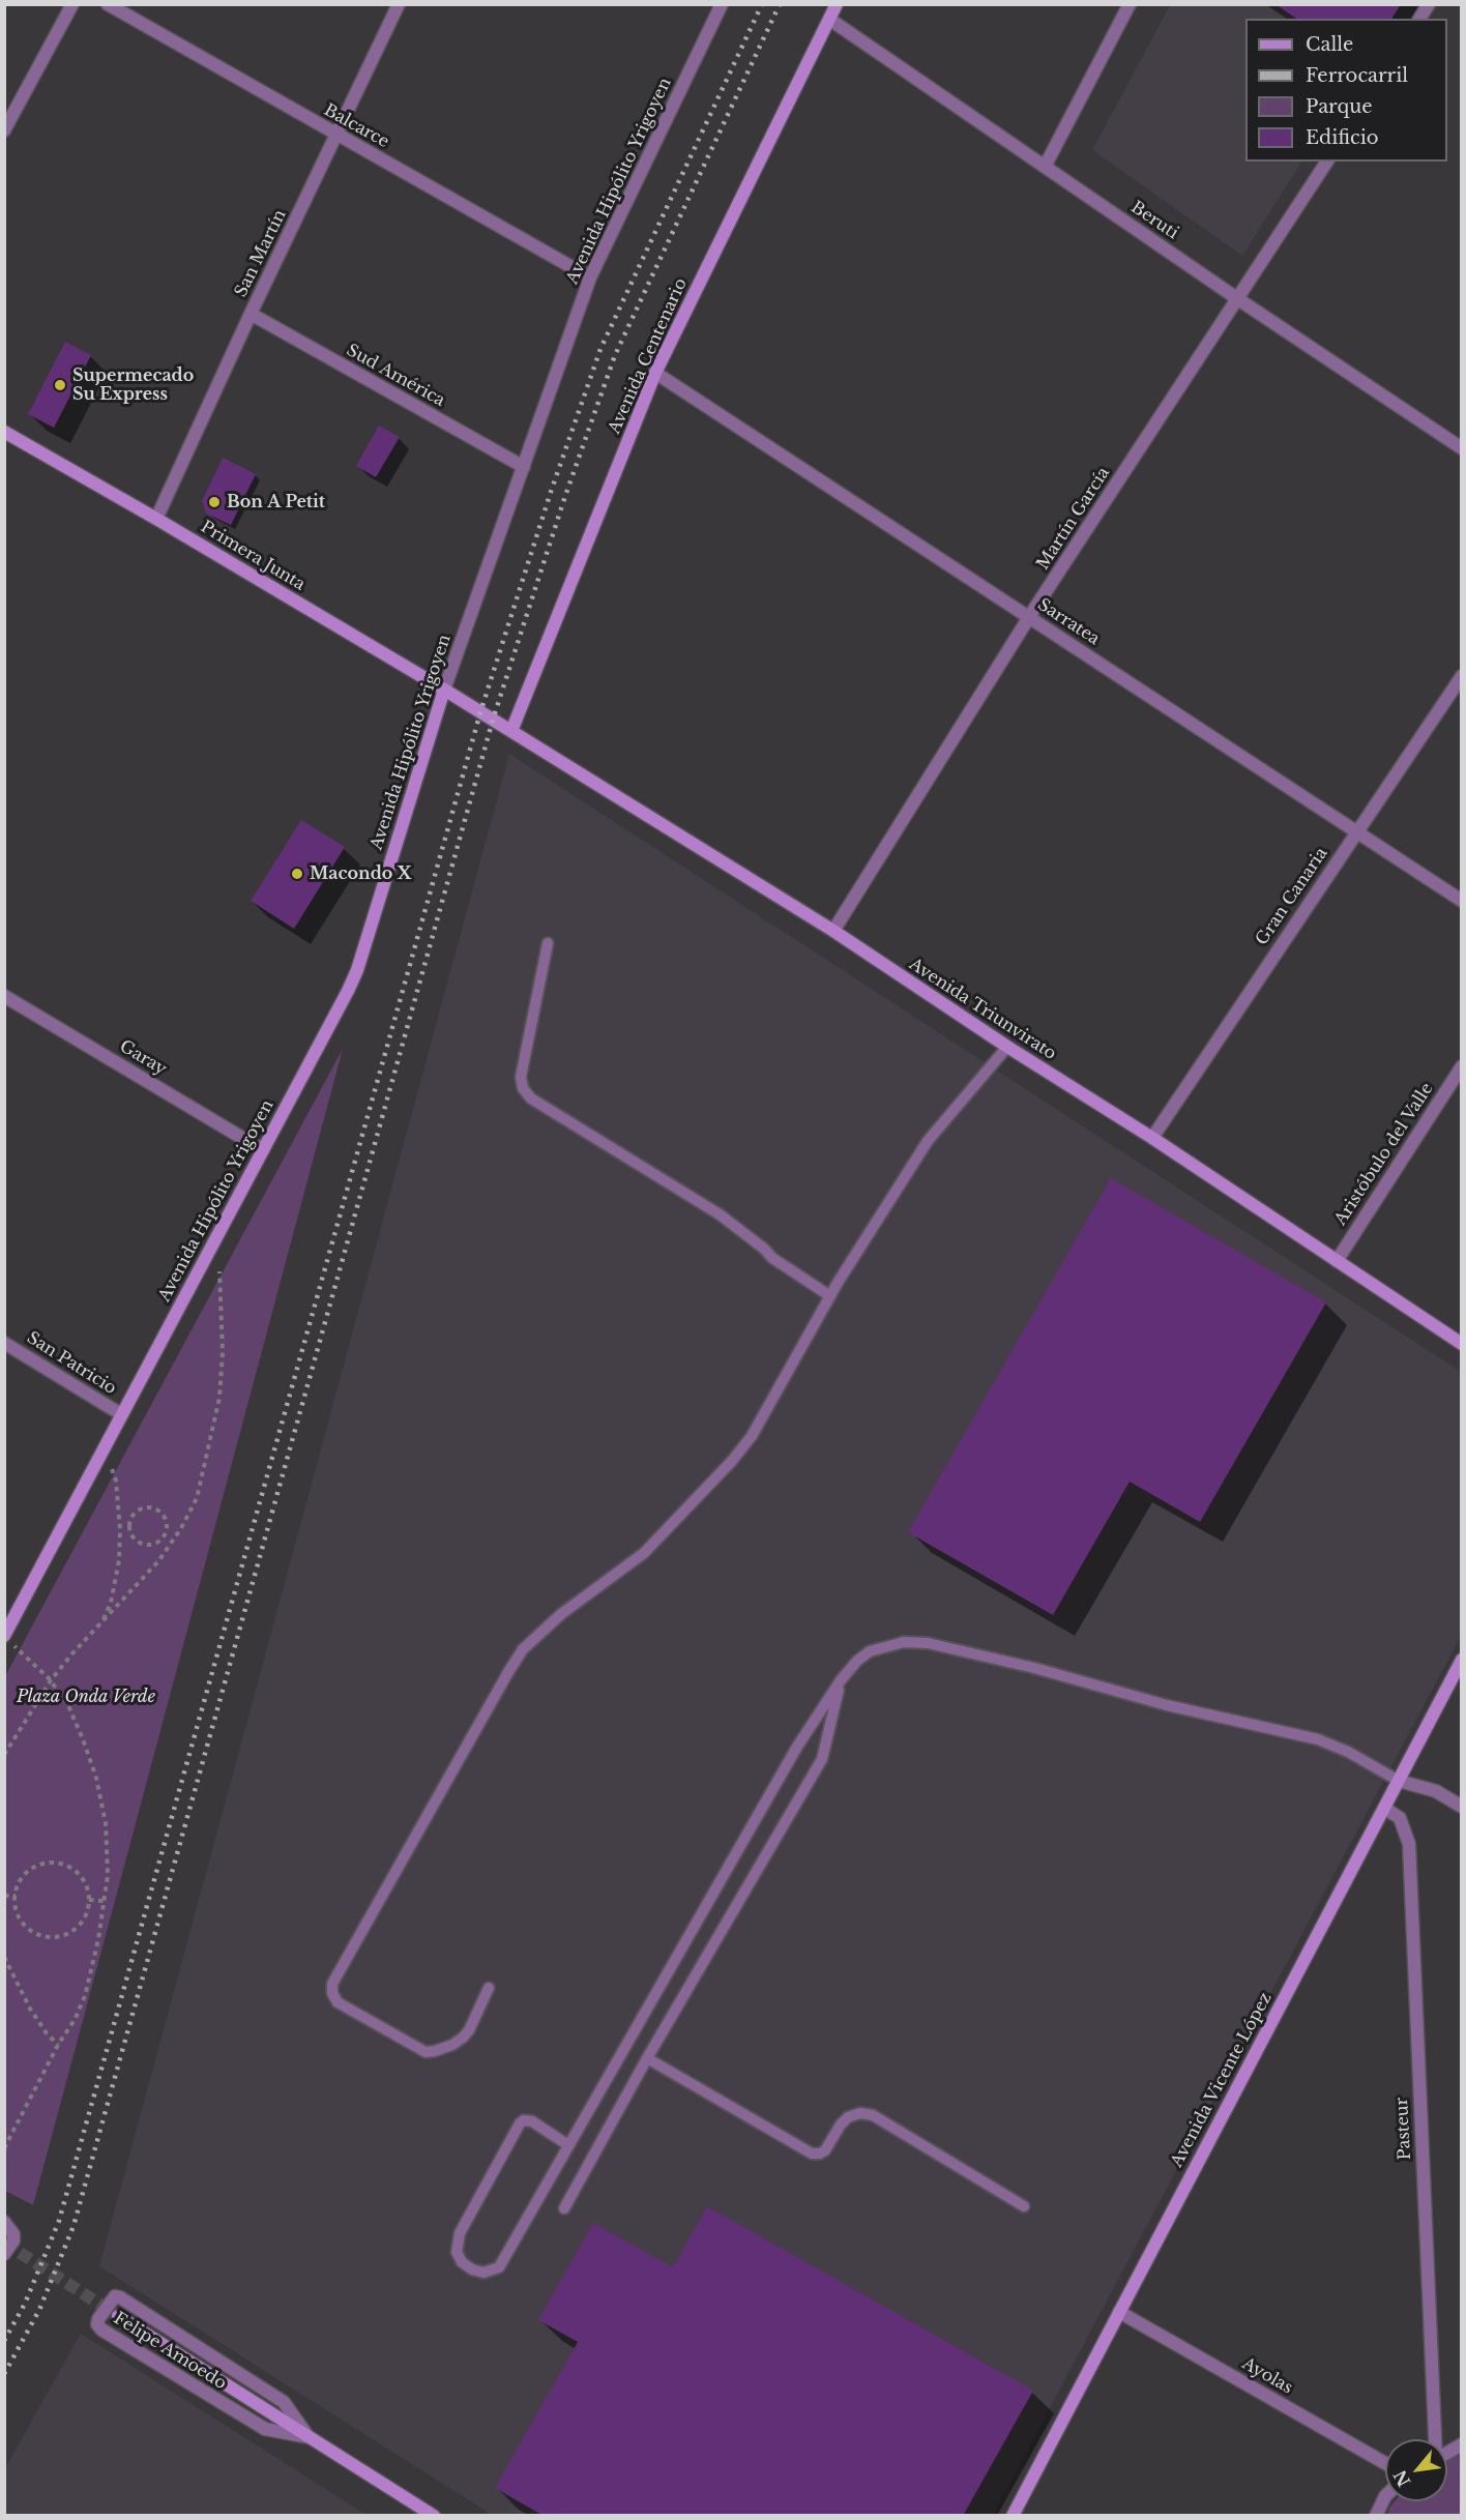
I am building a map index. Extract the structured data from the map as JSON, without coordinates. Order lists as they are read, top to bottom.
{
  "streets": {
    "main road": [
      "Avenida Hipólito Yrigoyen",
      "Avenida Centenario",
      "Primera Junta",
      "Avenida Triunvirato",
      "Avenida Vicente López",
      "Felipe Amoedo"
    ],
    "street": [
      "Balcarce",
      "Beruti",
      "San Martín",
      "Sud América",
      "Martín García",
      "Sarratea",
      "Gran Canaria",
      "Garay",
      "Aristóbulo del Valle",
      "San Patricio",
      "Pasteur",
      "Ayolas"
    ]
  },
  "crossings": [
    ["Balcarce", "Avenida Hipólito Yrigoyen"],
    ["Balcarce", "San Martín"],
    ["Avenida Hipólito Yrigoyen", "Sud América"],
    ["Avenida Hipólito Yrigoyen", "Primera Junta"],
    ["Avenida Hipólito Yrigoyen", "Garay"],
    ["Avenida Hipólito Yrigoyen", "San Patricio"],
    ["Beruti", "Avenida Centenario"],
    ["Beruti", "Martín García"],
    ["San Martín", "Sud América"],
    ["San Martín", "Primera Junta"],
    ["Avenida Centenario", "Sarratea"],
    ["Avenida Centenario", "Avenida Triunvirato"],
    ["Martín García", "Sarratea"],
    ["Martín García", "Avenida Triunvirato"],
    ["Primera Junta", "Avenida Triunvirato"],
    ["Sarratea", "Gran Canaria"],
    ["Gran Canaria", "Avenida Triunvirato"],
    ["Avenida Triunvirato", "Aristóbulo del Valle"],
    ["Avenida Vicente López", "Pasteur"],
    ["Avenida Vicente López", "Ayolas"]
  ],
  "parks": ["Plaza Onda Verde"],
  "places": ["Supermecado Su Express", "Bon A Petit", "Macondo X"],
  "legend": [
    "Calle",
    "Ferrocarril",
    "Parque",
    "Edificio"
  ],
  "north": "bottom left"
}
